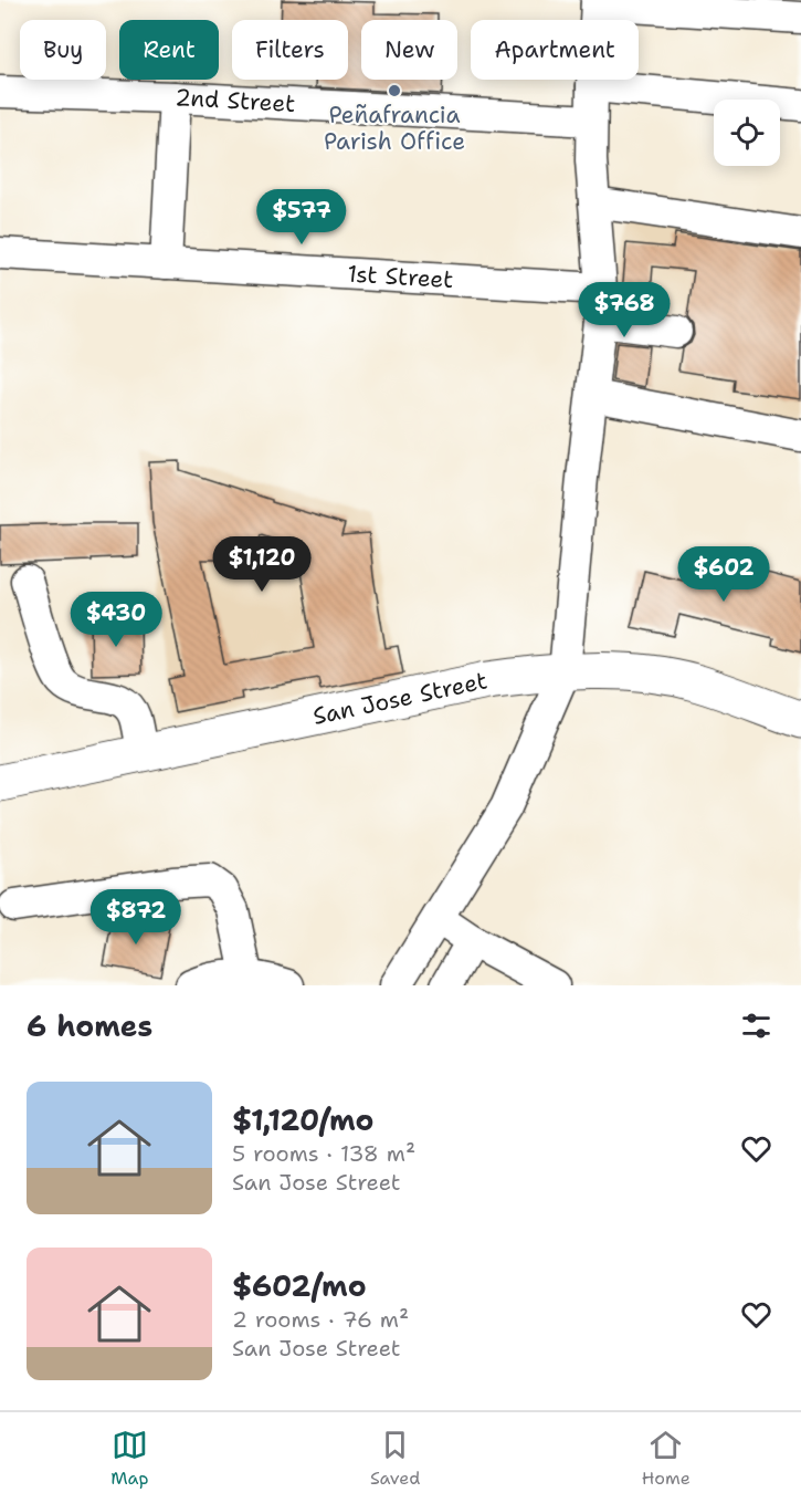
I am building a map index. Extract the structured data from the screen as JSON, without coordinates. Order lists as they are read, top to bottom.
{
  "streets": {
    "main road": ["San Jose Street"],
    "street": ["2nd Street", "1st Street"]
  },
  "places": ["Peñafrancia Parish Office"],
  "page": {
    "chip": [
      "Buy",
      "Rent",
      "Filters",
      "New",
      "Apartment"
    ],
    "price": [
      "$577",
      "$768",
      "$1,120",
      "$602",
      "$430",
      "$872"
    ],
    "heading": "6 homes",
    "list": [
      {
        "name": "$1,120/mo",
        "note": "5 rooms · 138 m² · San Jose Street"
      },
      {
        "name": "$602/mo",
        "note": "2 rooms · 76 m² · San Jose Street"
      }
    ],
    "tabs": ["Map", "Saved", "Home"]
  }
}
